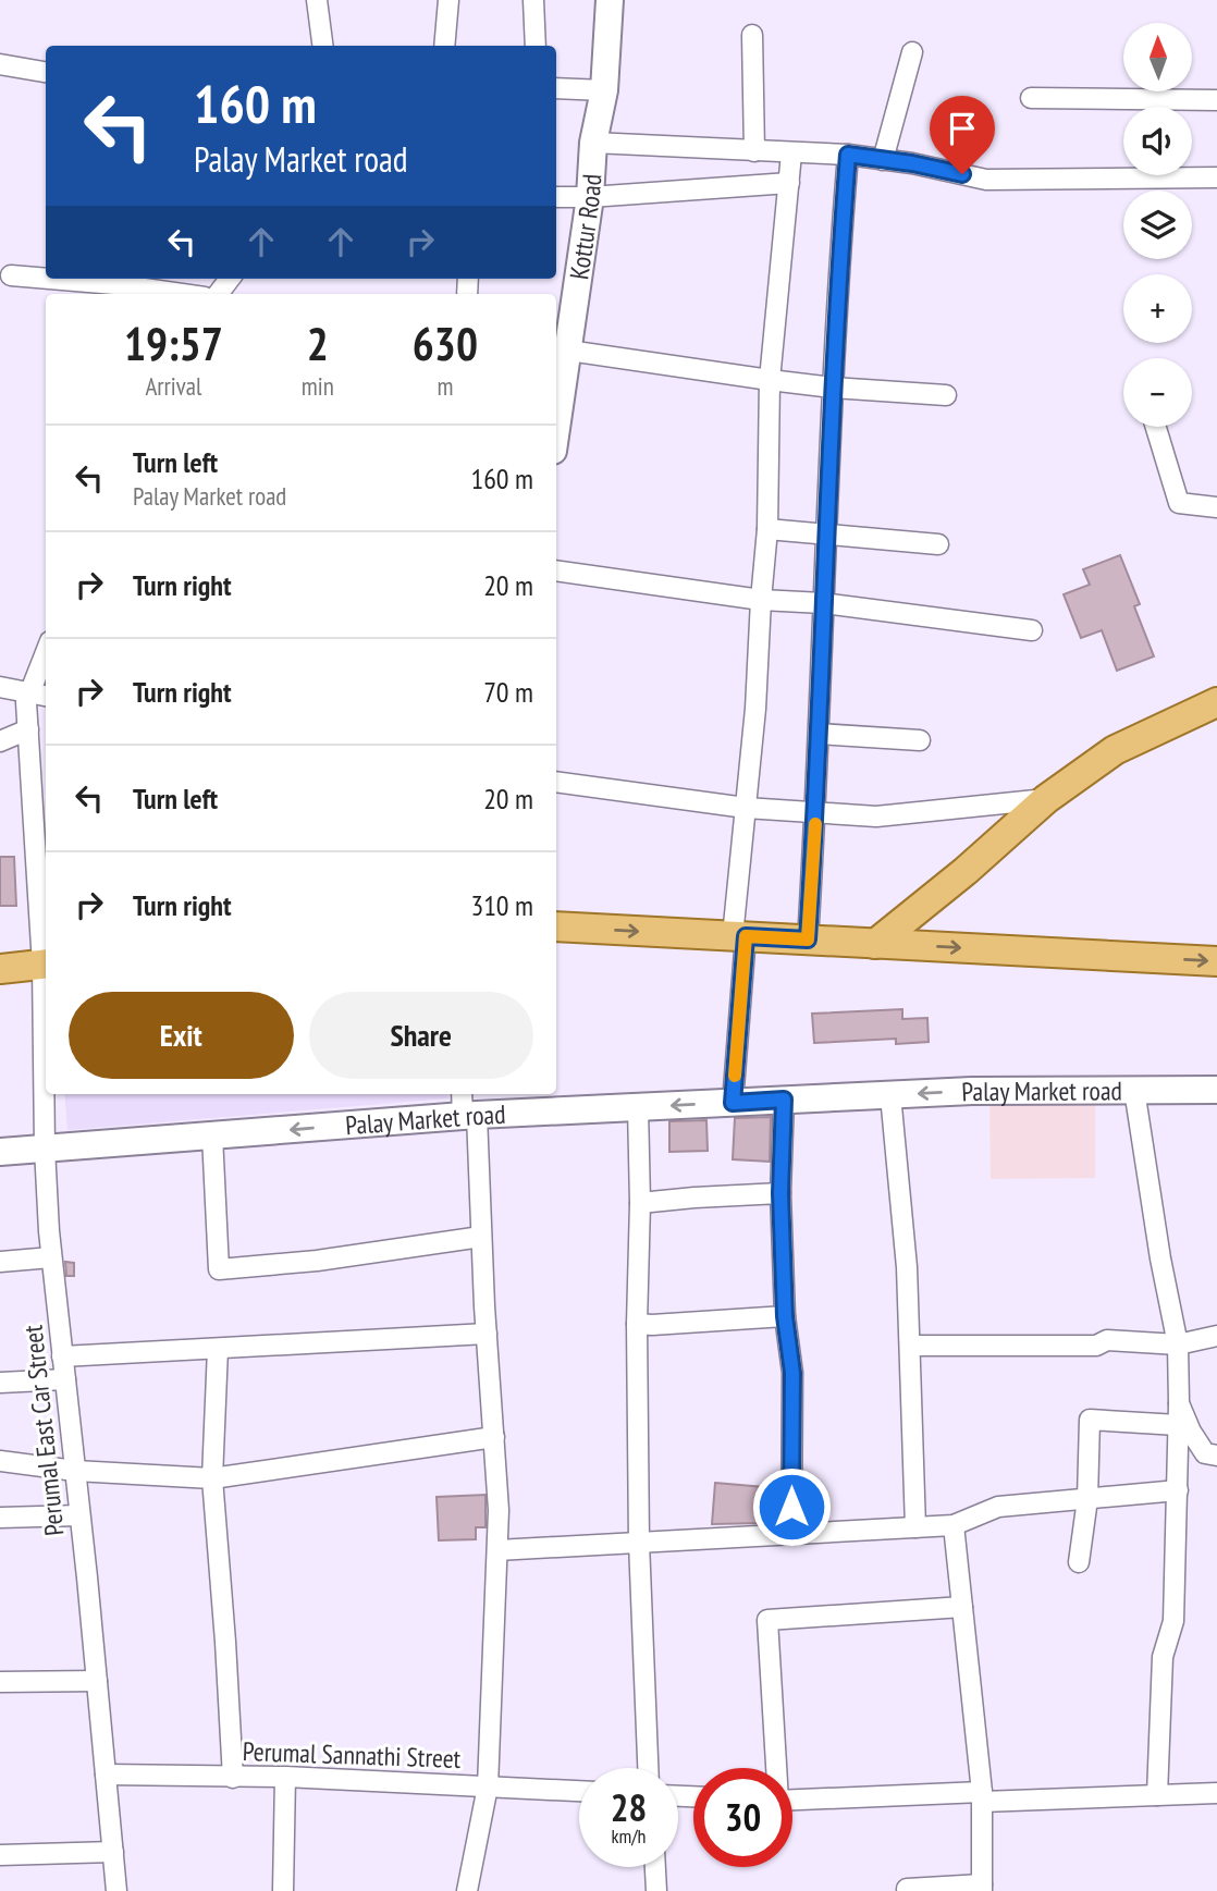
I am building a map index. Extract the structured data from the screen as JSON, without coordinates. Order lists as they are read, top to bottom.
{
  "streets": {
    "street": [
      "Kottur Road",
      "Palay Market road",
      "Perumal East Car Street",
      "Perumal Sannathi Street"
    ]
  },
  "crossings": [
    ["Palay Market road", "Perumal East Car Street"],
    ["Perumal East Car Street", "Perumal Sannathi Street"]
  ],
  "north": "top",
  "page": {
    "map_buttons": ["+", "−"],
    "turn": ["160 m", "Palay Market road"],
    "eta": [
      "19:57",
      "Arrival",
      "2",
      "min",
      "630",
      "m"
    ],
    "list": [
      {
        "name": "Turn left",
        "note": "Palay Market road",
        "value": "160 m"
      },
      {
        "name": "Turn right",
        "value": "20 m"
      },
      {
        "name": "Turn right",
        "value": "70 m"
      },
      {
        "name": "Turn left",
        "value": "20 m"
      },
      {
        "name": "Turn right",
        "value": "310 m"
      }
    ],
    "buttons": ["Exit", "Share"],
    "speed": "28 km/h",
    "limit": "30"
  }
}
